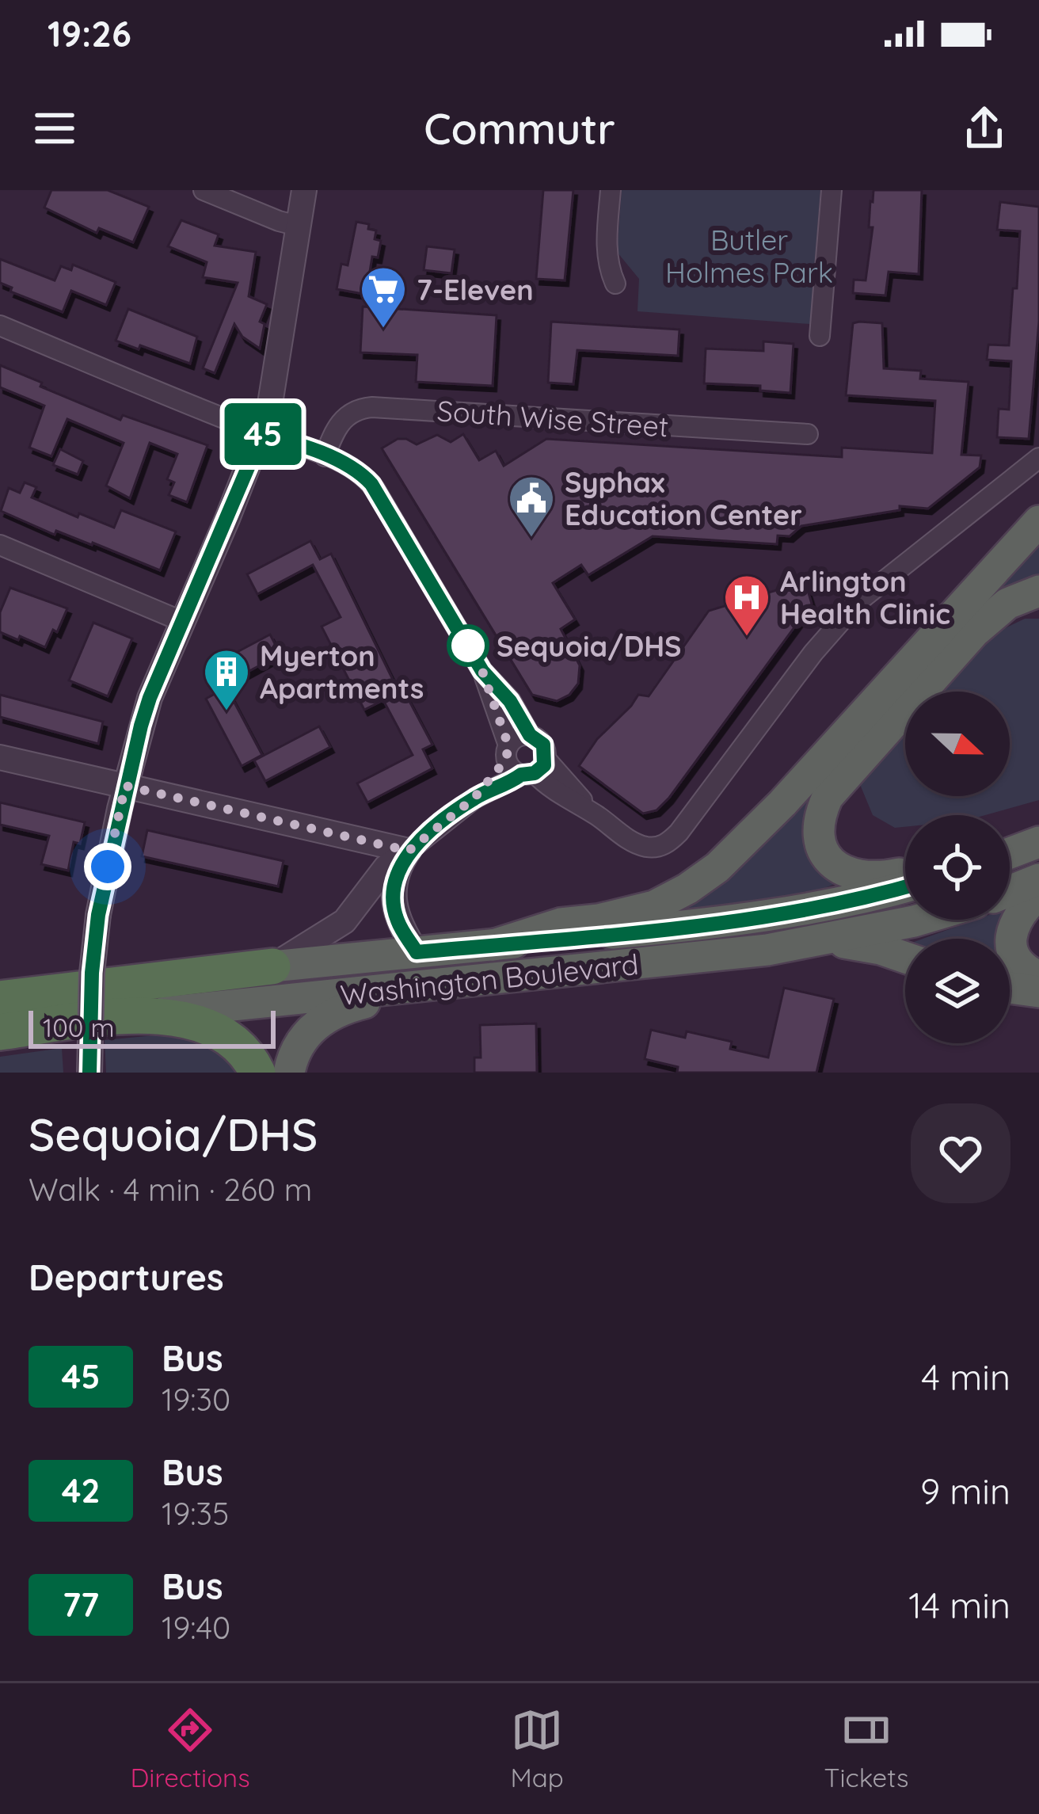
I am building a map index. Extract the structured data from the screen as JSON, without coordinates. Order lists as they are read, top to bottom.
{
  "streets": {
    "highway": ["Washington Boulevard"],
    "street": ["South Wise Street"]
  },
  "parks": ["Butler Holmes Park"],
  "places": {
    "supermarket": ["7-Eleven"],
    "public building": ["Syphax Education Center"],
    "hospital": ["Arlington Health Clinic"],
    "other": ["Sequoia/DHS"],
    "building": ["Myerton Apartments"]
  },
  "lines": ["bus line 45"],
  "scale_bar": "100 m",
  "north": "right",
  "page": {
    "status": "19:26",
    "header": "Commutr",
    "on_map": "45",
    "scale": "100 m",
    "heading": [
      ["Sequoia/DHS", "Walk · 4 min · 260 m"],
      "Departures"
    ],
    "list": [
      {
        "mark": "45",
        "name": "Bus",
        "note": "19:30",
        "value": "4 min"
      },
      {
        "mark": "42",
        "name": "Bus",
        "note": "19:35",
        "value": "9 min"
      },
      {
        "mark": "77",
        "name": "Bus",
        "note": "19:40",
        "value": "14 min"
      }
    ],
    "tabs": ["Directions", "Map", "Tickets"]
  }
}
